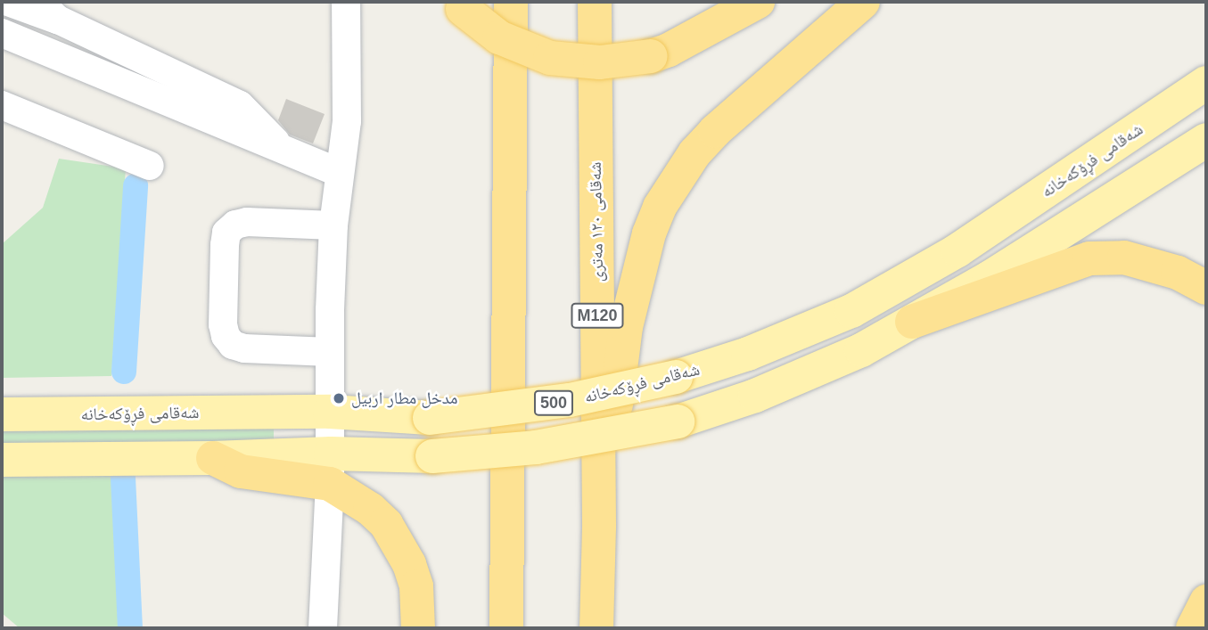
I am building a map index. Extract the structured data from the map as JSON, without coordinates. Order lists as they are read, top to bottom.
{
  "streets": {
    "highway": ["شەقامی ١٢٠ مەتری", "M120"],
    "main road": ["شەقامی فڕۆکەخانە", "500"]
  },
  "places": ["مدخل مطار اربيل"]
}
